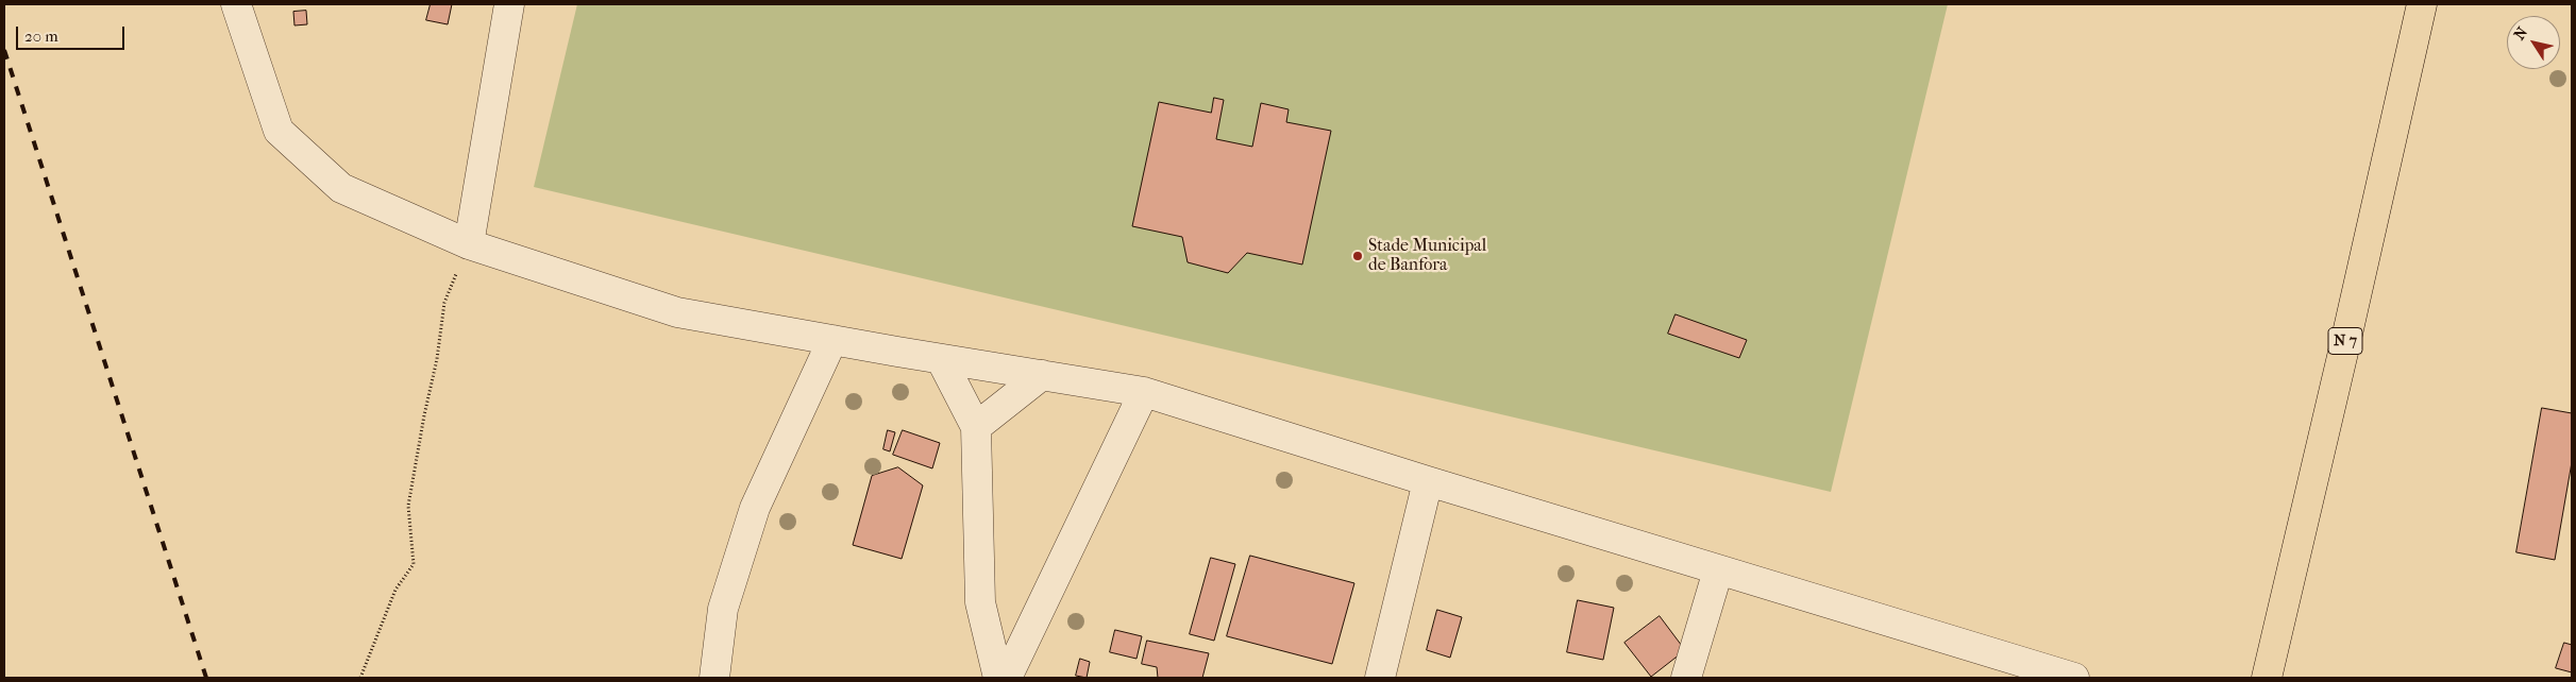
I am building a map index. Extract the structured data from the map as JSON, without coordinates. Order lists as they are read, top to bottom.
{
  "streets": {
    "highway": ["N 7"]
  },
  "places": ["Stade Municipal de Banfora"],
  "scale_bar": "20 m",
  "north": "top left"
}
